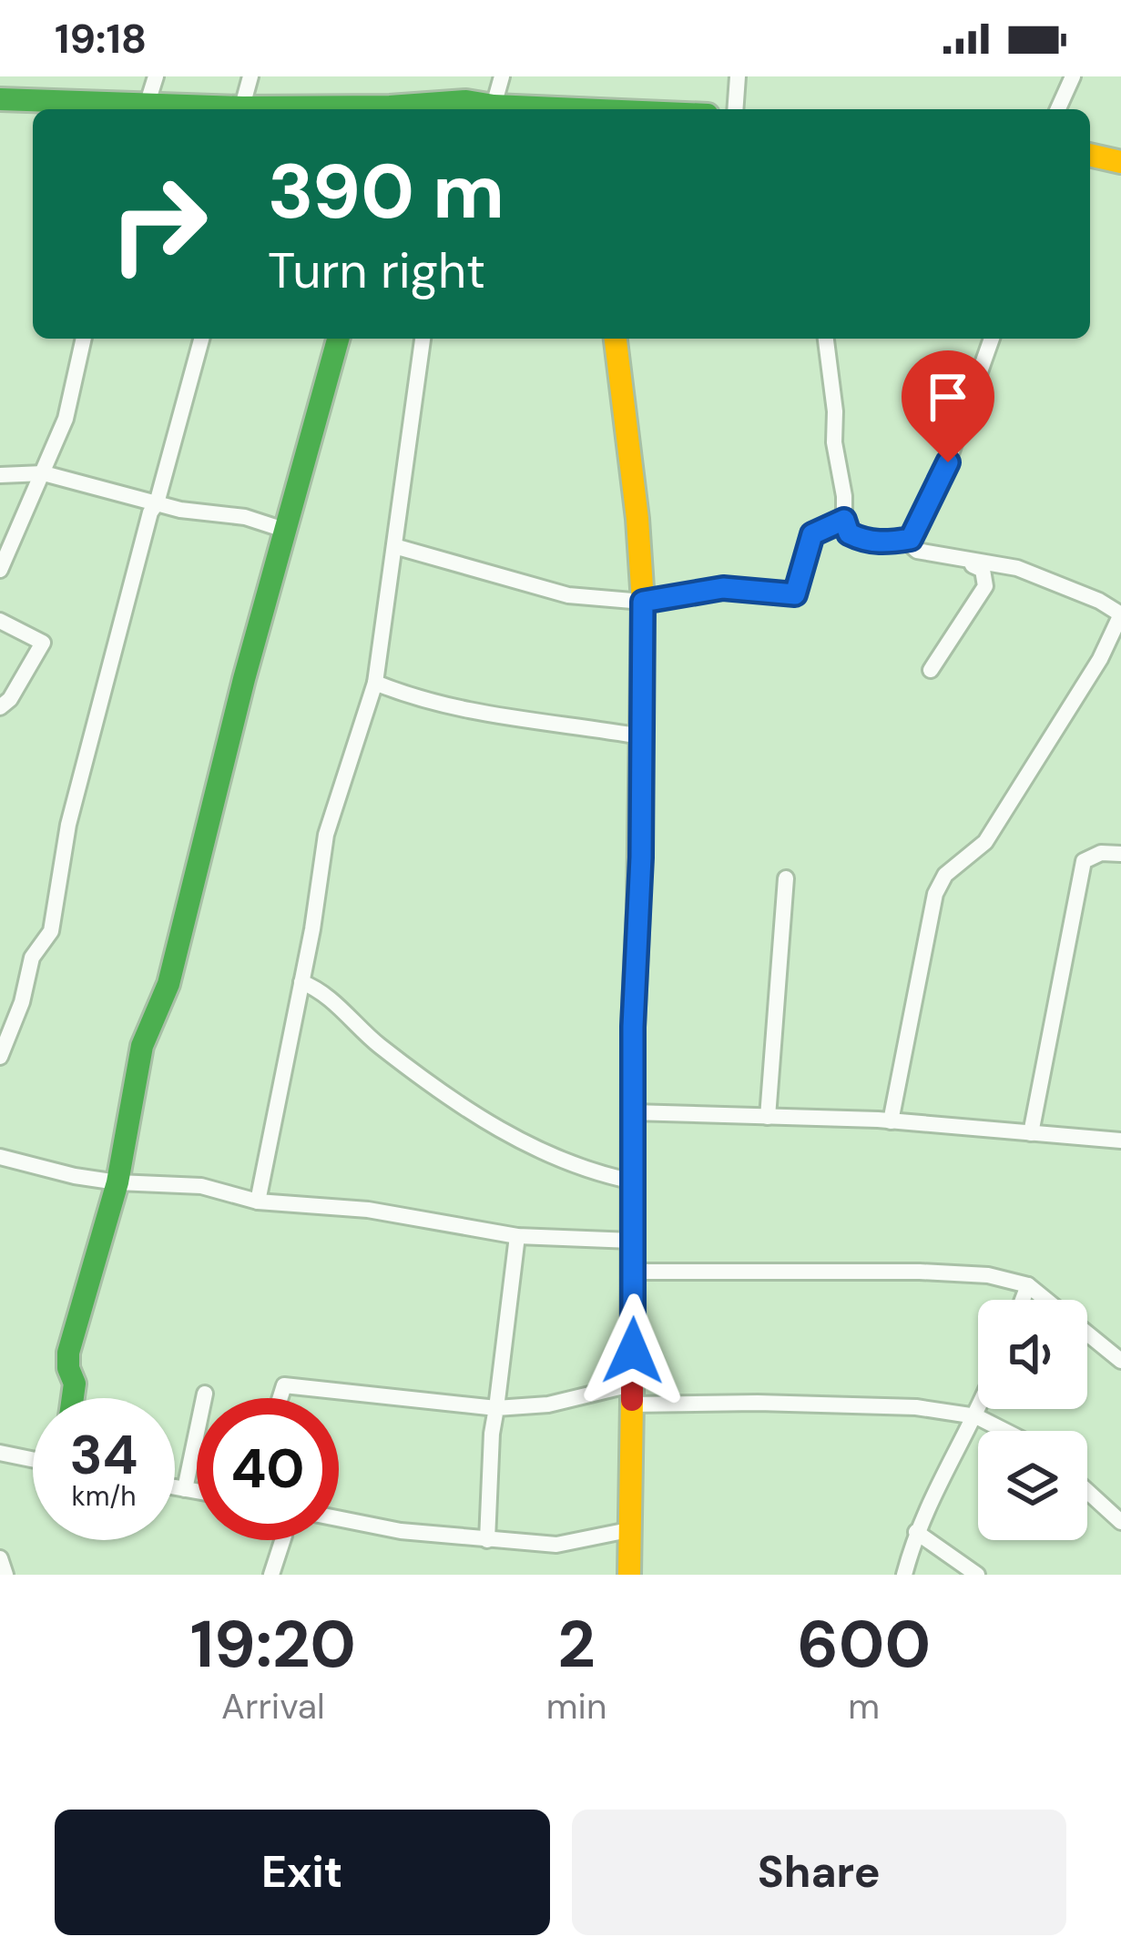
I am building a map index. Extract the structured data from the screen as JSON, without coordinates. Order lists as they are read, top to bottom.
{
  "page": {
    "status": "19:18",
    "turn": ["390 m", "Turn right"],
    "speed": "34 km/h",
    "limit": "40",
    "eta": [
      "19:20",
      "Arrival",
      "2",
      "min",
      "600",
      "m"
    ],
    "buttons": ["Exit", "Share"]
  }
}
